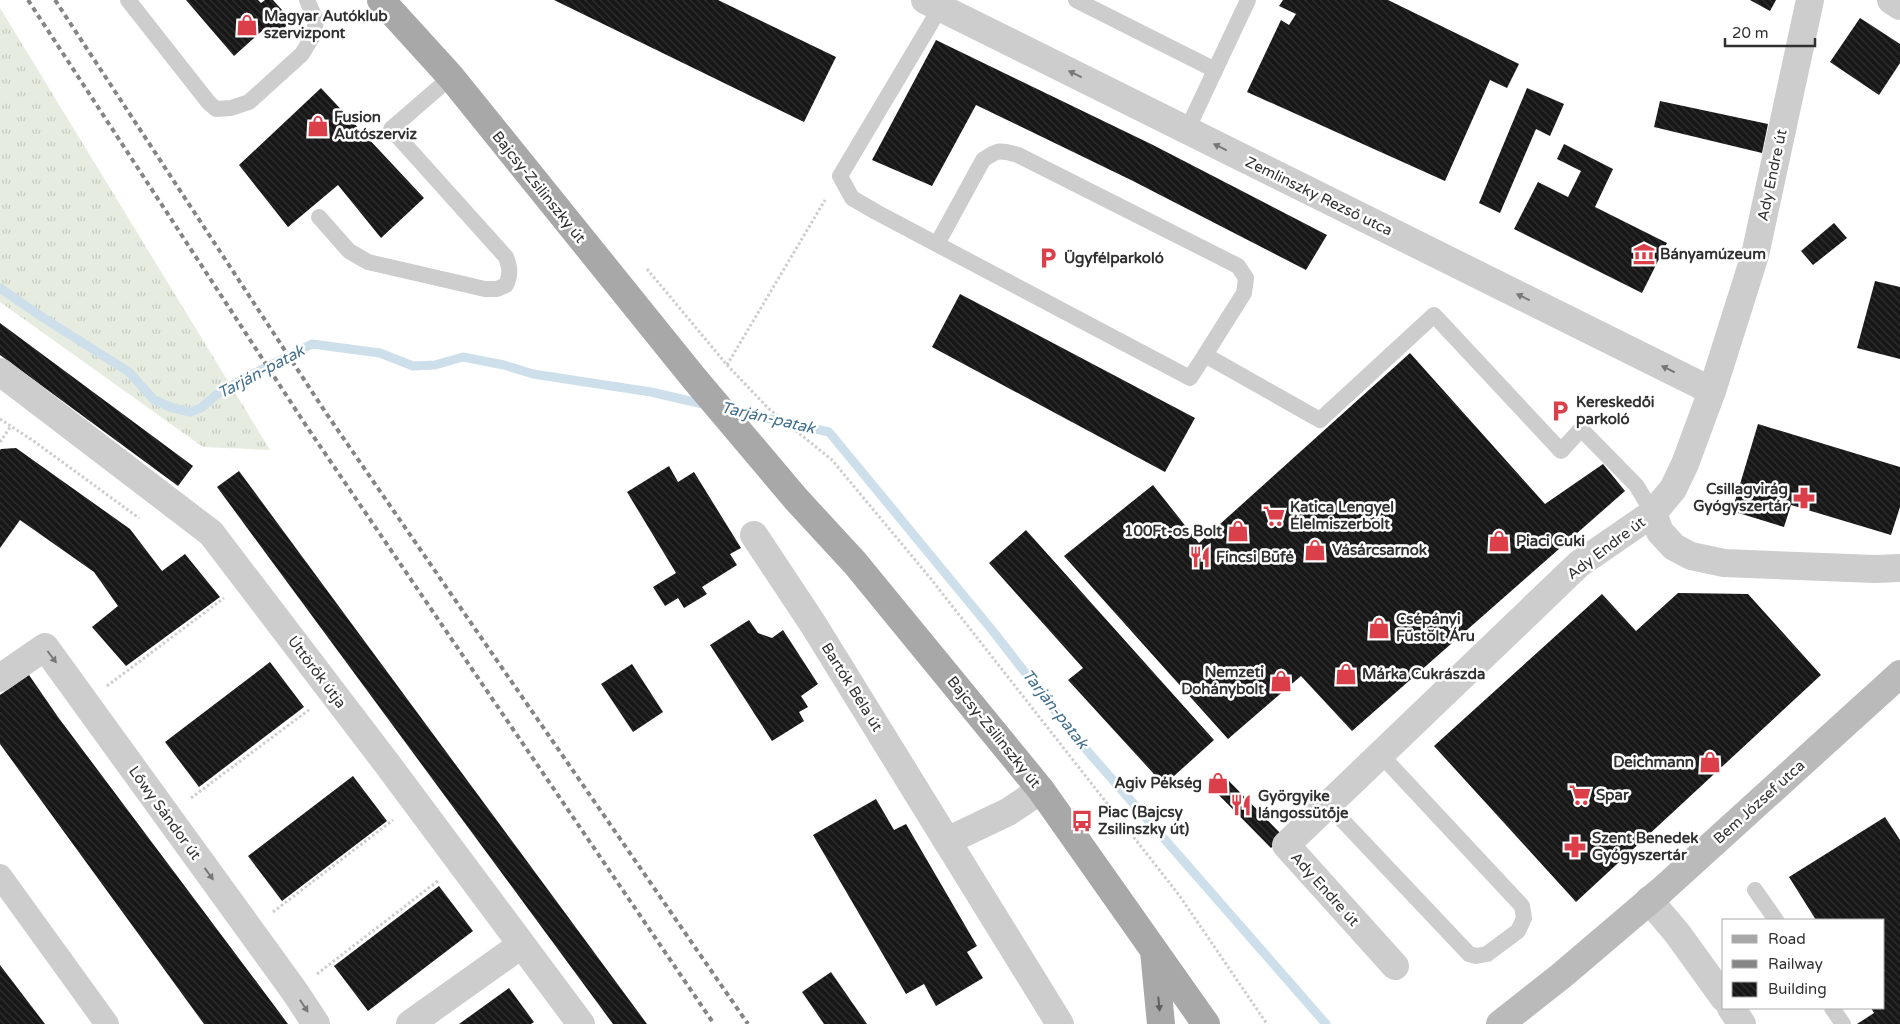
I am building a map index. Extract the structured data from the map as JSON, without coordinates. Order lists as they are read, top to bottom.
{
  "streets": {
    "main road": ["Bajcsy-Zsilinszky út", "Bem József utca"],
    "street": [
      "Ady Endre út",
      "Zemlinszky Rezső utca",
      "Úttörők útja",
      "Bartók Béla út",
      "Lőwy Sándor út"
    ]
  },
  "crossings": [
    ["Ady Endre út", "Zemlinszky Rezső utca"]
  ],
  "one_way": ["Zemlinszky Rezső utca"],
  "water": ["Tarján-patak"],
  "places": {
    "shop": [
      "Magyar Autóklub szervizpont",
      "Fusion Autószerviz",
      "100Ft-os Bolt",
      "Piaci Cuki",
      "Vásárcsarnok",
      "Csépányi Füstölt Áru",
      "Márka Cukrászda",
      "Nemzeti Dohánybolt",
      "Deichmann",
      "Agiv Pékség"
    ],
    "museum": ["Bányamúzeum"],
    "parking": ["Ügyfélparkoló", "Kereskedői parkoló"],
    "pharmacy": ["Csillagvirág Gyógyszertár", "Szent Benedek Gyógyszertár"],
    "supermarket": ["Katica Lengyel Élelmiszerbolt", "Spar"],
    "restaurant": ["Fincsi Büfé", "Györgyike lángossütője"],
    "bus stop": ["Piac (Bajcsy Zsilinszky út)"]
  },
  "legend": ["Road", "Railway", "Building"],
  "scale_bar": "20 m"
}
